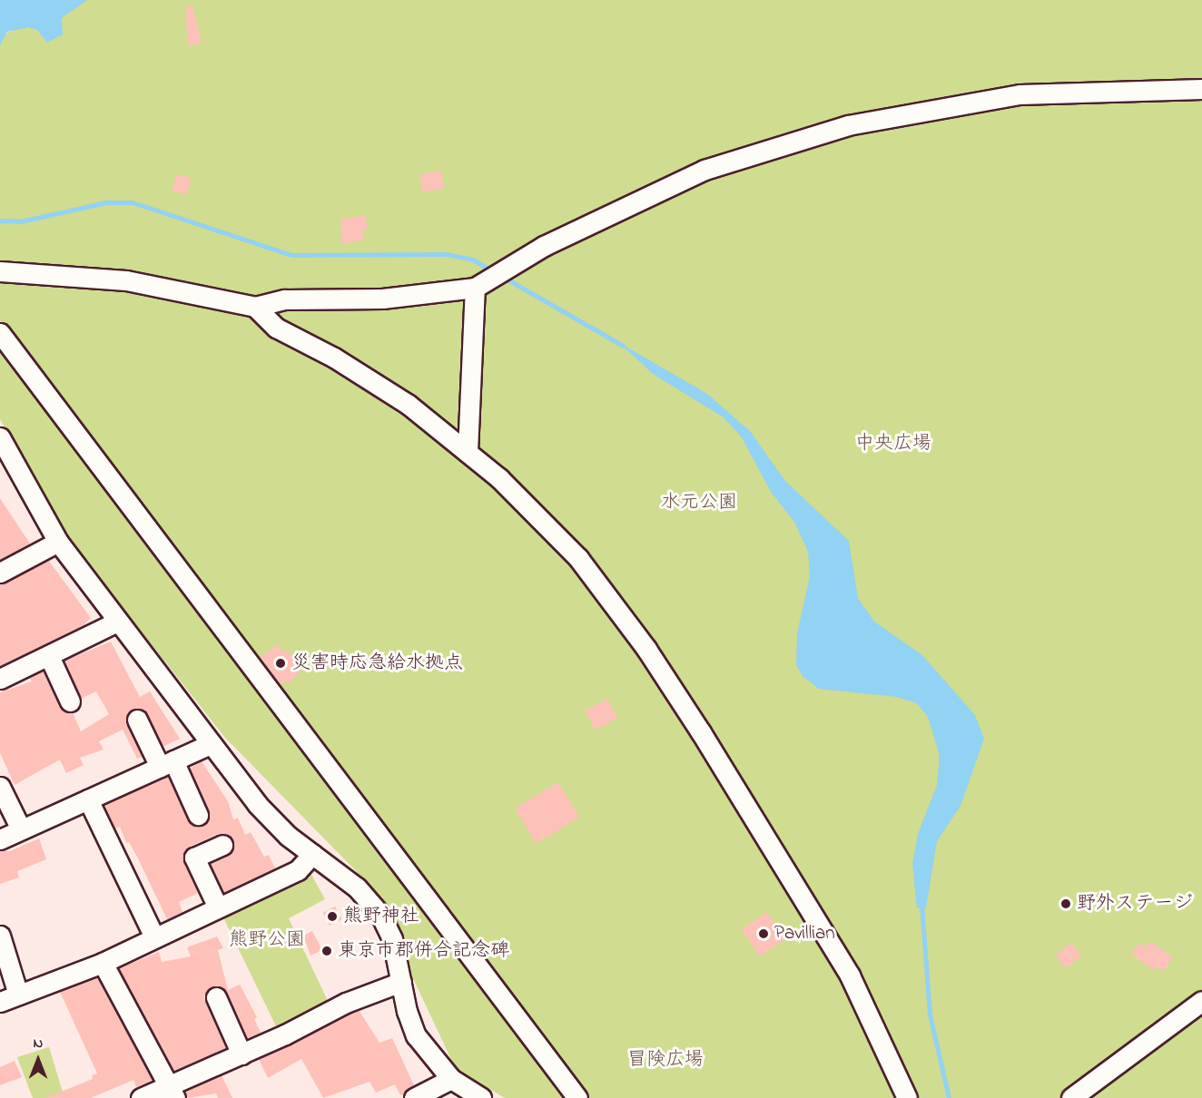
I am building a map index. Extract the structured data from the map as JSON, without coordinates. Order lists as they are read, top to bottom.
{
  "parks": [
    "中央広場",
    "水元公園",
    "熊野公園",
    "冒険広場"
  ],
  "places": [
    "災害時応急給水拠点",
    "野外ステージ",
    "熊野神社",
    "Pavillian",
    "東京市郡併合記念碑"
  ],
  "north": "top"
}
